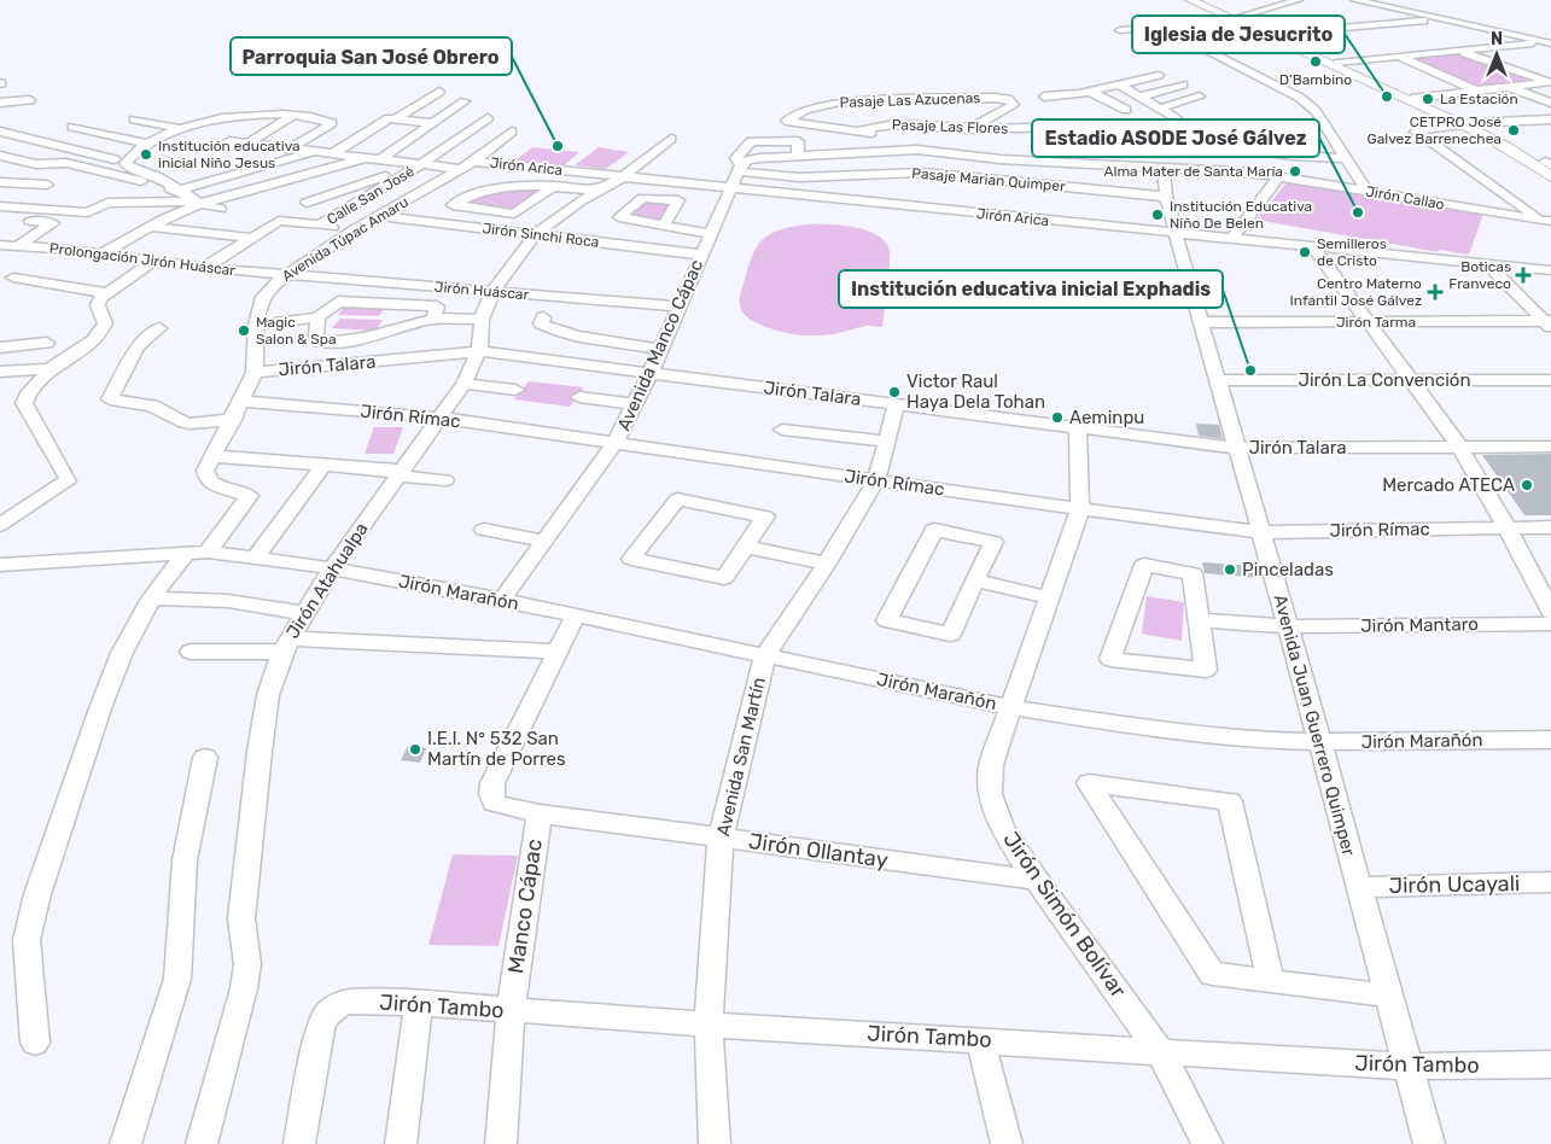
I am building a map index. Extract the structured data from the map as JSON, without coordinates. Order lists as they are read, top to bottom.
{
  "streets": {
    "street": [
      "Pasaje Las Azucenas",
      "Pasaje Las Flores",
      "Jirón Arica",
      "Pasaje Marian Quimper",
      "Calle San José",
      "Jirón Callao",
      "Jirón Sinchi Roca",
      "Avenida Túpac Amaru",
      "Prolongación Jirón Huáscar",
      "Jirón Huáscar",
      "Jirón Tarma",
      "Avenida Manco Cápac",
      "Jirón Talara",
      "Jirón La Convención",
      "Jirón Rímac",
      "Jirón Atahualpa",
      "Jirón Marañón",
      "Jirón Mantaro",
      "Avenida Juan Guerrero Quimper",
      "Avenida San Martín",
      "Jirón Ollantay",
      "Jirón Ucayali",
      "Manco Cápac",
      "Jirón Simón Bolívar",
      "Jirón Tambo"
    ]
  },
  "crossings": [
    ["Pasaje Las Azucenas", "Pasaje Las Flores"],
    ["Jirón Arica", "Pasaje Marian Quimper"],
    ["Jirón Arica", "Avenida Túpac Amaru"],
    ["Jirón Arica", "Avenida Manco Cápac"],
    ["Jirón Arica", "Jirón Atahualpa"],
    ["Jirón Arica", "Avenida Juan Guerrero Quimper"],
    ["Pasaje Marian Quimper", "Avenida Manco Cápac"],
    ["Pasaje Marian Quimper", "Avenida Juan Guerrero Quimper"],
    ["Jirón Callao", "Avenida Juan Guerrero Quimper"],
    ["Jirón Sinchi Roca", "Avenida Túpac Amaru"],
    ["Jirón Sinchi Roca", "Avenida Manco Cápac"],
    ["Jirón Sinchi Roca", "Jirón Atahualpa"],
    ["Avenida Túpac Amaru", "Prolongación Jirón Huáscar"],
    ["Avenida Túpac Amaru", "Jirón Huáscar"],
    ["Avenida Túpac Amaru", "Jirón Talara"],
    ["Avenida Túpac Amaru", "Jirón Rímac"],
    ["Prolongación Jirón Huáscar", "Jirón Huáscar"],
    ["Jirón Huáscar", "Avenida Manco Cápac"],
    ["Jirón Huáscar", "Jirón Atahualpa"],
    ["Jirón Tarma", "Avenida Juan Guerrero Quimper"],
    ["Avenida Manco Cápac", "Jirón Talara"],
    ["Avenida Manco Cápac", "Jirón Rímac"],
    ["Avenida Manco Cápac", "Jirón Marañón"],
    ["Jirón Talara", "Jirón Atahualpa"],
    ["Jirón Talara", "Avenida Juan Guerrero Quimper"],
    ["Jirón Talara", "Avenida San Martín"],
    ["Jirón Talara", "Jirón Simón Bolívar"],
    ["Jirón La Convención", "Avenida Juan Guerrero Quimper"],
    ["Jirón Rímac", "Jirón Atahualpa"],
    ["Jirón Rímac", "Avenida Juan Guerrero Quimper"],
    ["Jirón Rímac", "Avenida San Martín"],
    ["Jirón Rímac", "Jirón Simón Bolívar"],
    ["Jirón Atahualpa", "Jirón Marañón"],
    ["Jirón Marañón", "Avenida Juan Guerrero Quimper"],
    ["Jirón Marañón", "Avenida San Martín"],
    ["Jirón Marañón", "Jirón Simón Bolívar"],
    ["Jirón Mantaro", "Avenida Juan Guerrero Quimper"],
    ["Avenida Juan Guerrero Quimper", "Jirón Ucayali"],
    ["Avenida Juan Guerrero Quimper", "Jirón Tambo"],
    ["Avenida San Martín", "Jirón Ollantay"],
    ["Avenida San Martín", "Jirón Tambo"],
    ["Jirón Ollantay", "Manco Cápac"],
    ["Jirón Ollantay", "Jirón Simón Bolívar"],
    ["Manco Cápac", "Jirón Tambo"],
    ["Jirón Simón Bolívar", "Jirón Tambo"]
  ],
  "places": {
    "other": [
      "D'Bambino",
      "Iglesia de Jesucrito",
      "La Estación",
      "CETPRO José Galvez Barrenechea",
      "Parroquia San José Obrero",
      "Institución educativa inicial Niño Jesus",
      "Alma Mater de Santa María",
      "Estadio ASODE José Gálvez",
      "Institución Educativa Niño De Belen",
      "Semilleros de Cristo",
      "Magic Salon & Spa",
      "Institución educativa inicial Exphadis",
      "Victor Raul Haya Dela Tohan",
      "Aeminpu",
      "Mercado ATECA",
      "Pinceladas",
      "I.E.I. N° 532 San Martín de Porres"
    ],
    "health": ["Boticas Franveco", "Centro Materno Infantil José Gálvez"]
  },
  "north": "top"
}
